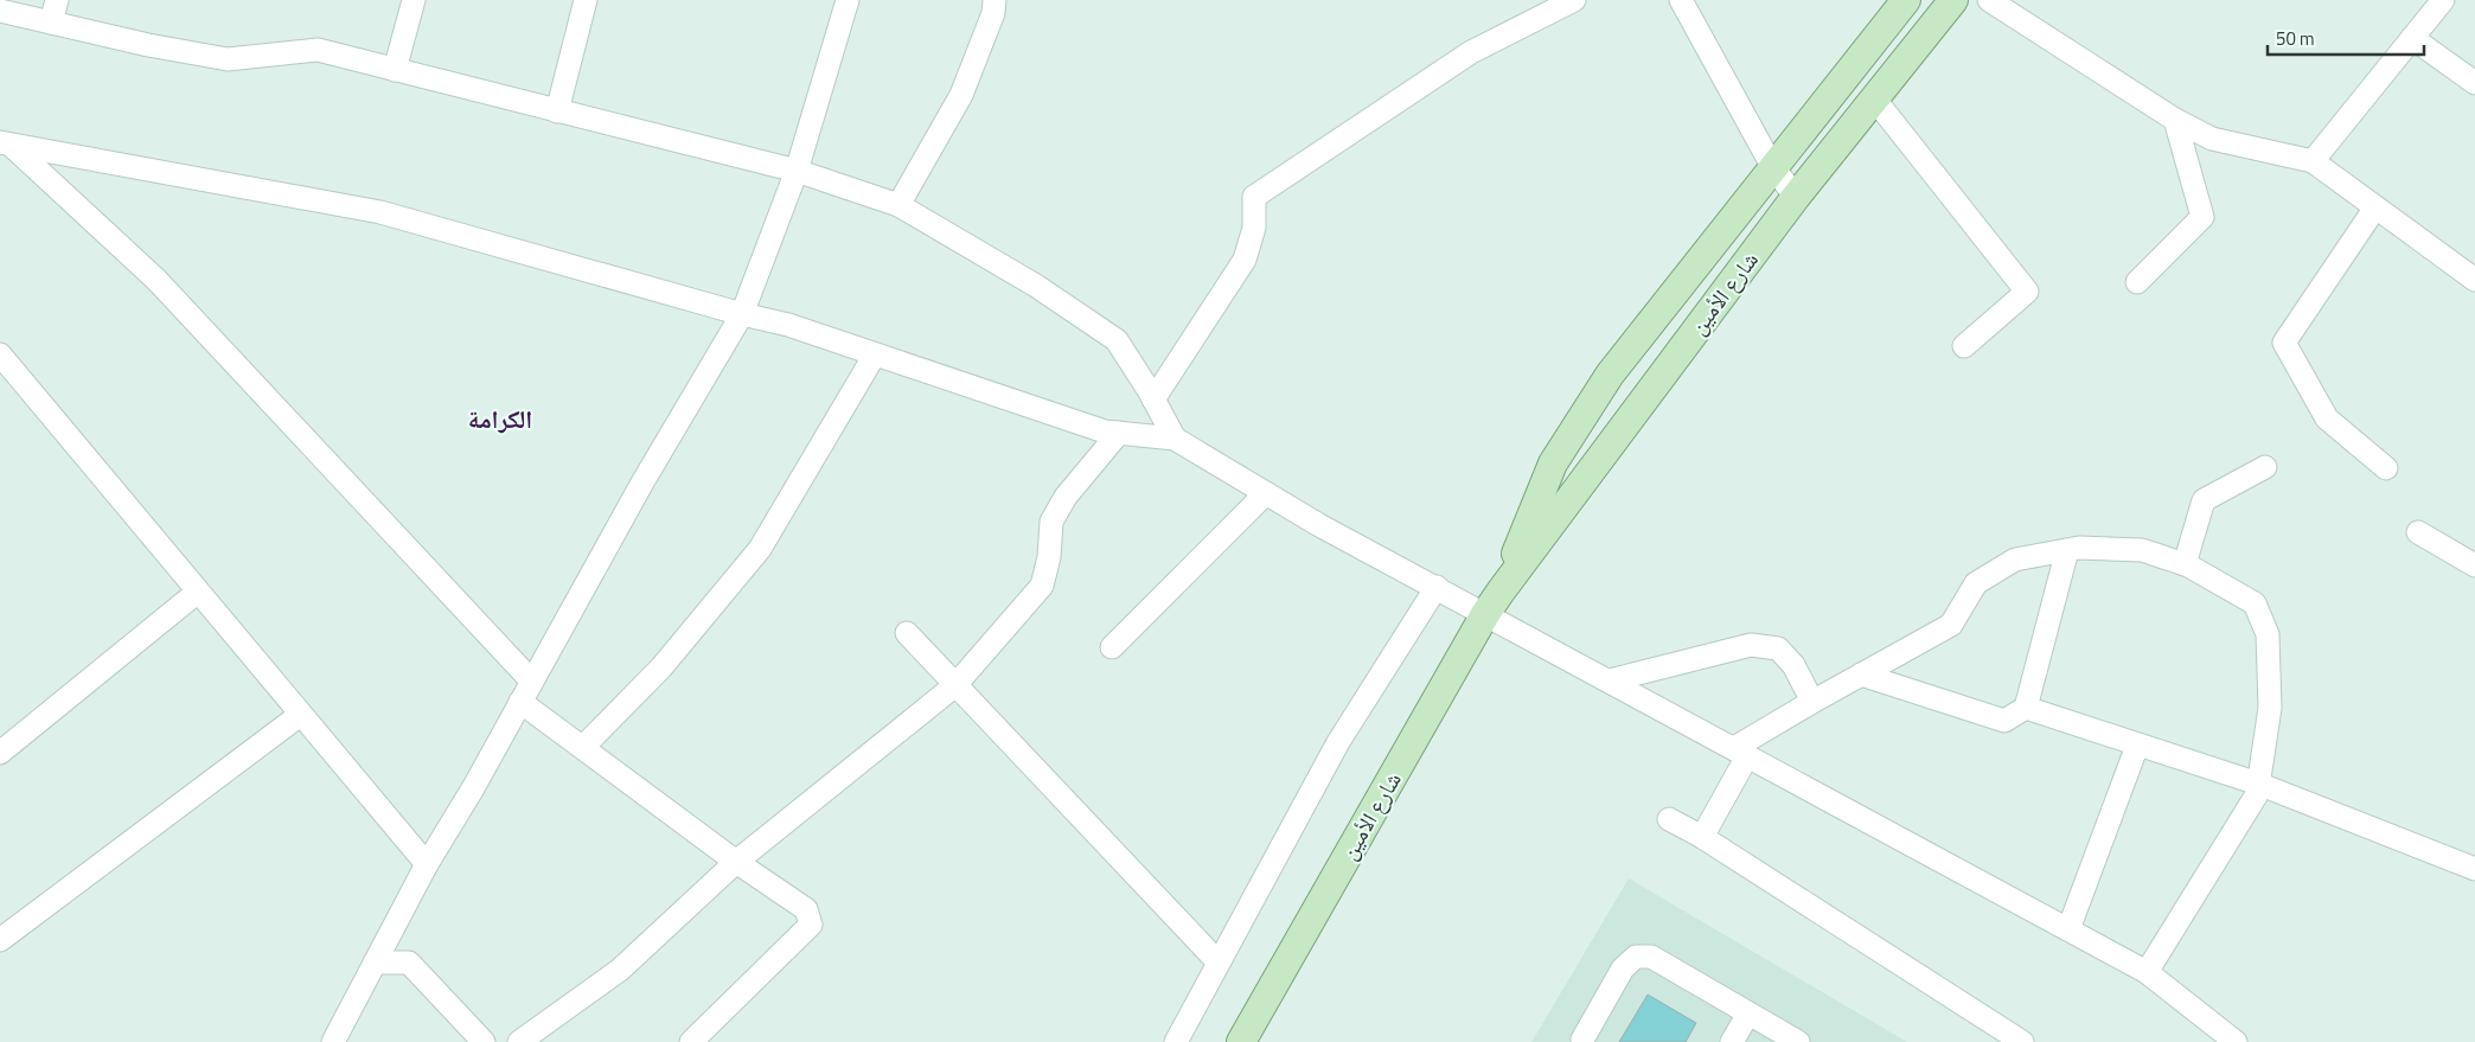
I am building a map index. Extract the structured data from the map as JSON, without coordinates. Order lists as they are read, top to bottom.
{
  "streets": {
    "main road": ["شارع الأمين"]
  },
  "districts": ["الكرامة"],
  "scale_bar": "50 m"
}
